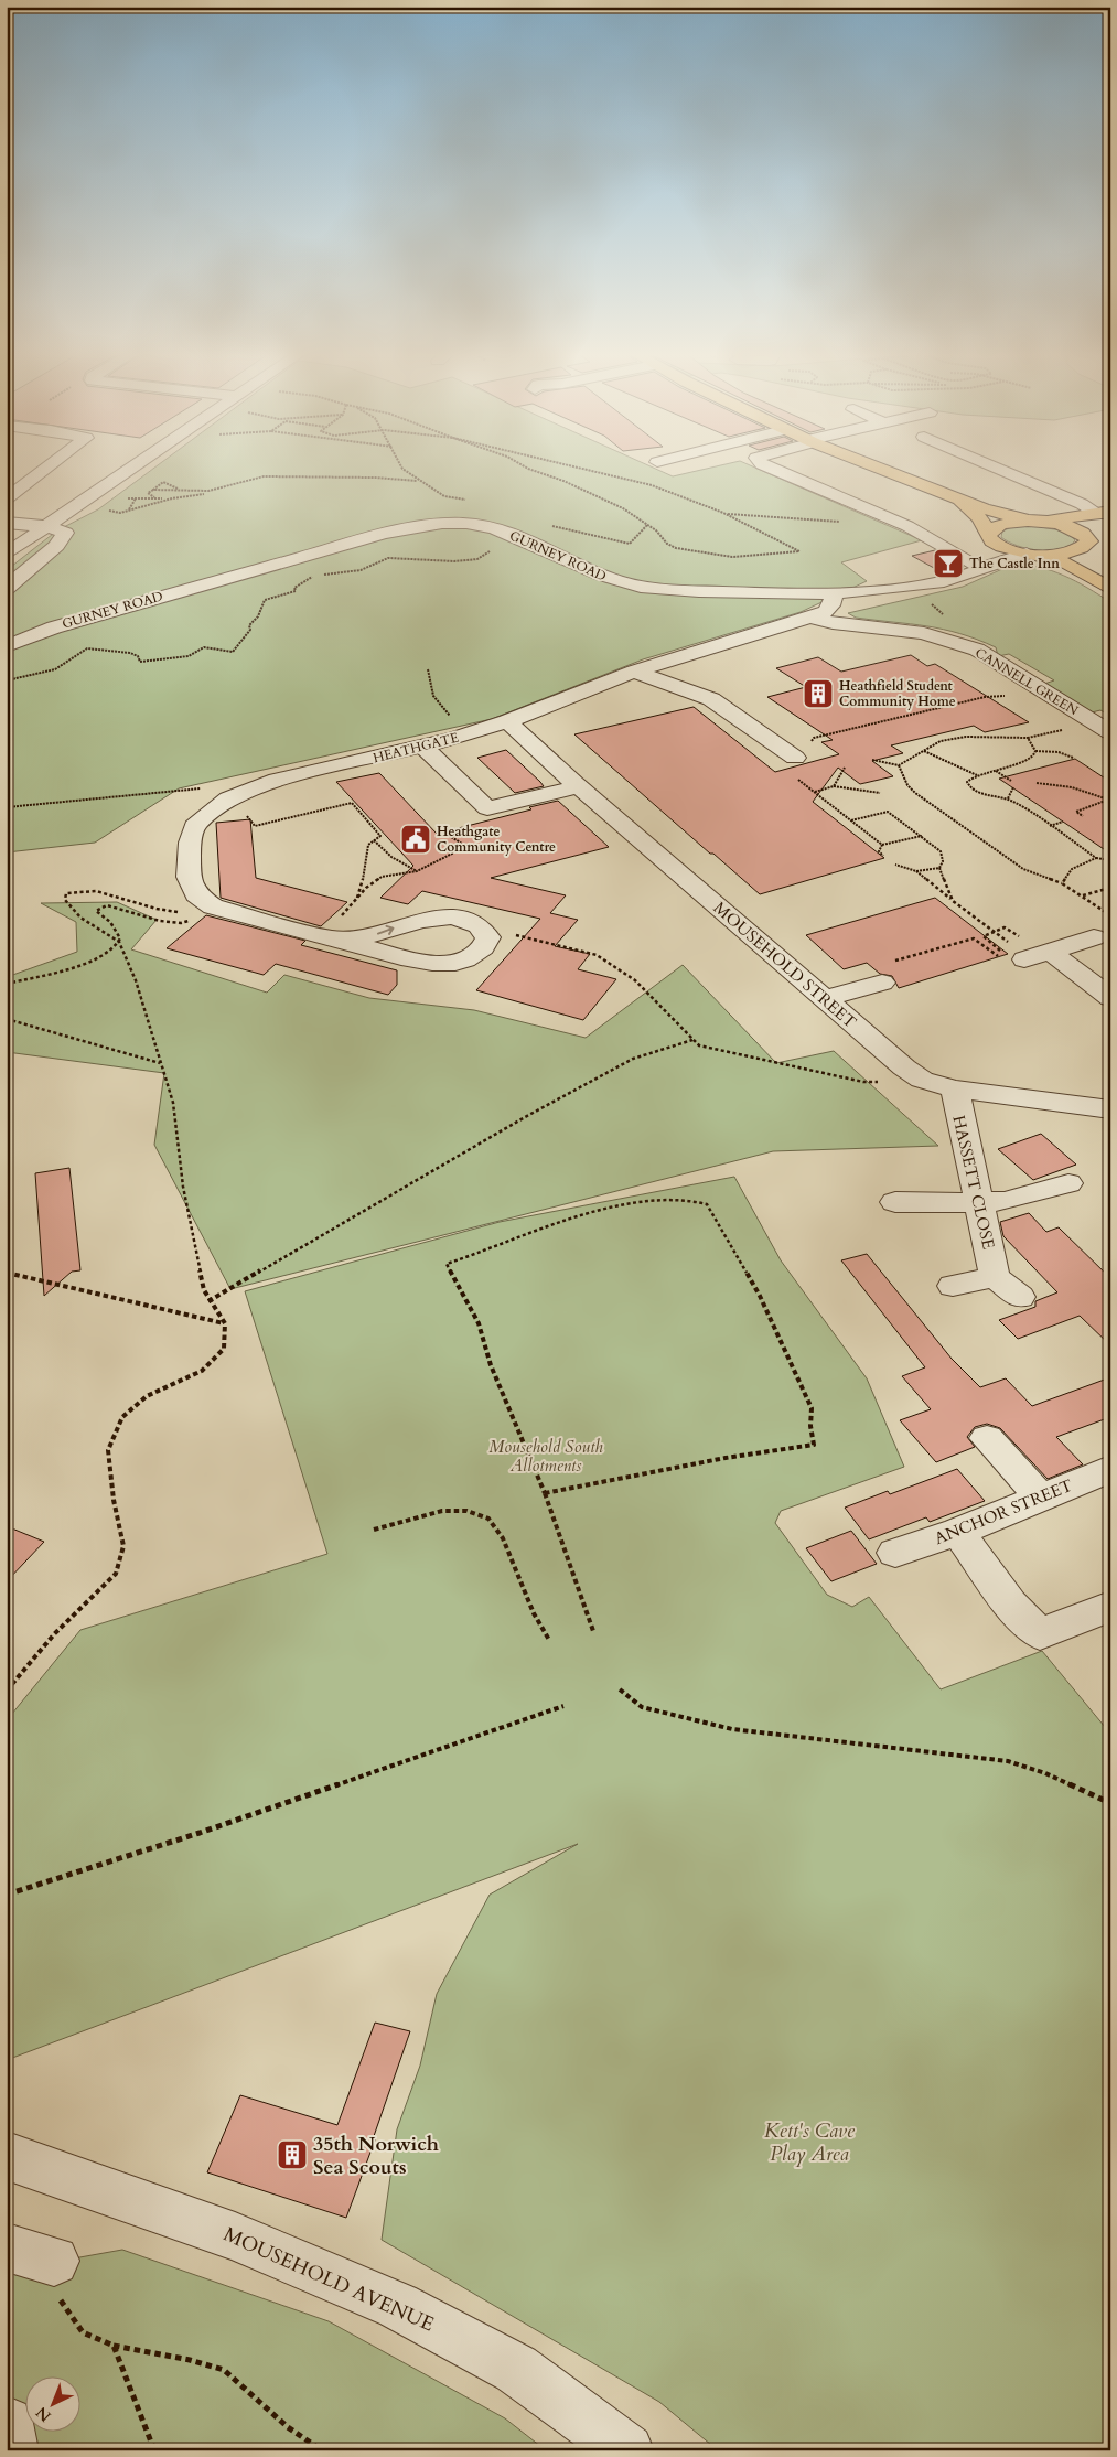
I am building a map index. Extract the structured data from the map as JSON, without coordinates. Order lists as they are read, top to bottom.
{
  "streets": {
    "street": [
      "GURNEY ROAD",
      "CANNELL GREEN",
      "HEATHGATE",
      "MOUSEHOLD STREET",
      "HASSETT CLOSE",
      "ANCHOR STREET",
      "MOUSEHOLD AVENUE"
    ]
  },
  "crossings": [
    ["GURNEY ROAD", "HEATHGATE"],
    ["CANNELL GREEN", "HEATHGATE"],
    ["HEATHGATE", "MOUSEHOLD STREET"],
    ["MOUSEHOLD STREET", "HASSETT CLOSE"]
  ],
  "parks": ["Mousehold South Allotments", "Kett's Cave Play Area"],
  "places": {
    "bar": ["The Castle Inn"],
    "building": ["Heathfield Student Community Home", "35th Norwich Sea Scouts"],
    "public building": ["Heathgate Community Centre"]
  },
  "north": "bottom left"
}
